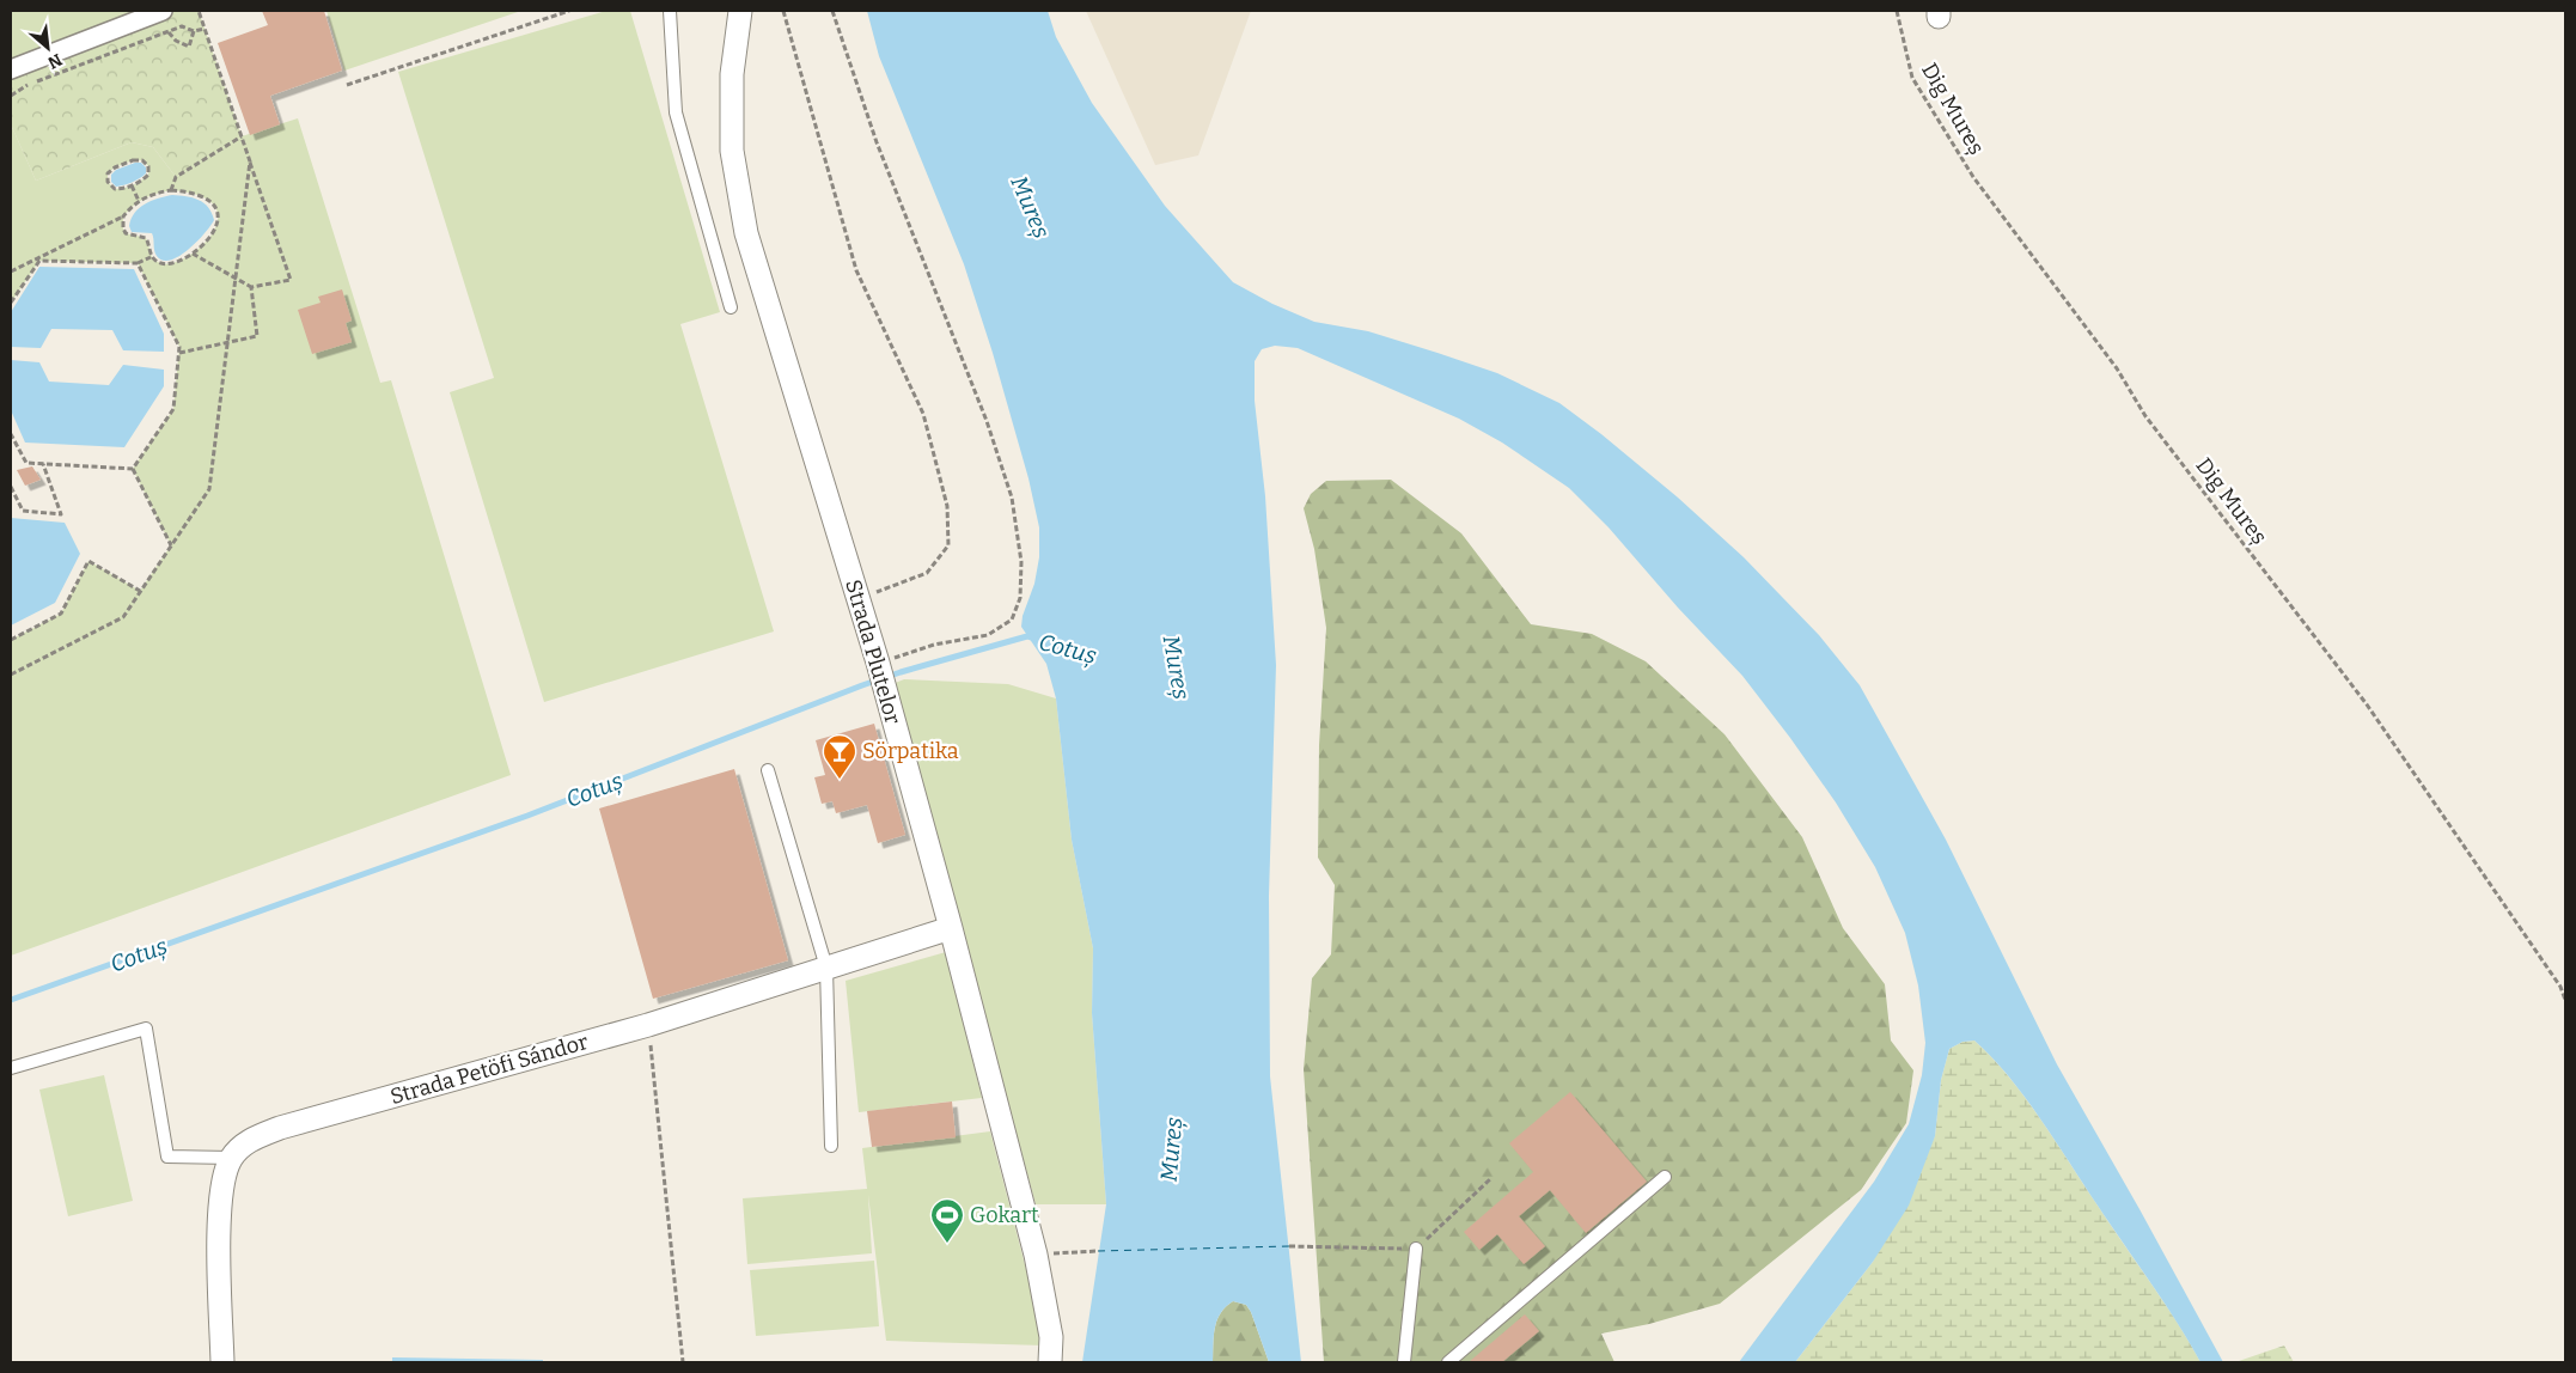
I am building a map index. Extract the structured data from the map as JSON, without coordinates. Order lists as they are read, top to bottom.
{
  "streets": {
    "street": ["Strada Plutelor", "Strada Petöfi Sándor"],
    "path": ["Dig Mureș"]
  },
  "crossings": [
    ["Strada Plutelor", "Strada Petöfi Sándor"]
  ],
  "water": ["Mureș", "Cotuș"],
  "places": {
    "bar": ["Sörpatika"],
    "sports": ["Gokart"]
  },
  "north": "bottom right"
}
